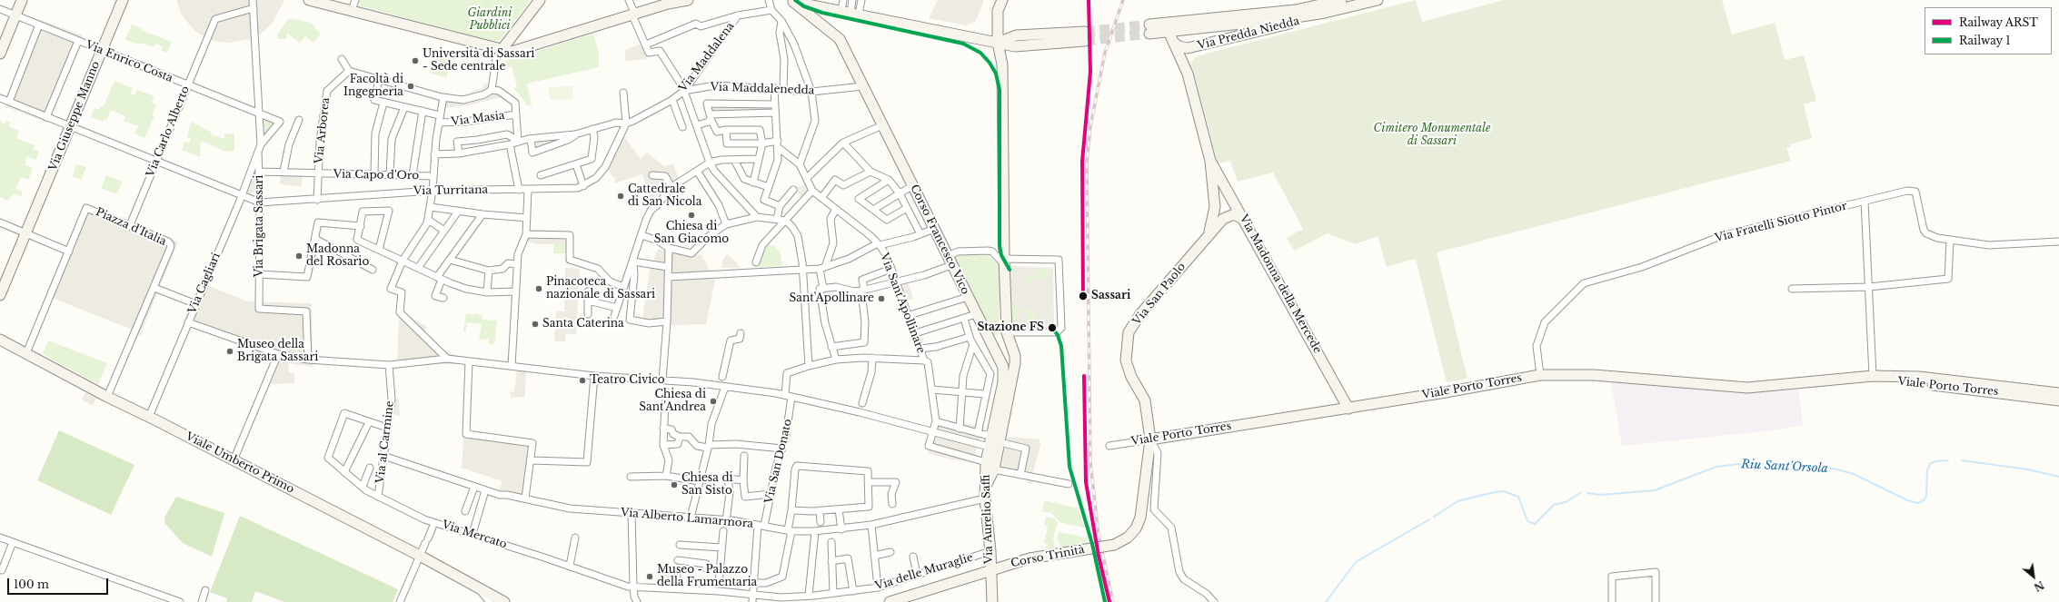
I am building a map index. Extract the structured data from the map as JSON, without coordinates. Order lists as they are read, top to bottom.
{
  "streets": {
    "main road": [
      "Via Predda Niedda",
      "Via Giuseppe Manno",
      "Corso Francesco Vico",
      "Via Madonna della Mercede",
      "Via San Paolo",
      "Viale Porto Torres",
      "Viale Umberto Primo",
      "Via Aurelio Saffi",
      "Corso Trinità"
    ],
    "street": [
      "Via Maddalena",
      "Via Enrico Costa",
      "Via Maddalenedda",
      "Via Masia",
      "Via Arborea",
      "Via Carlo Alberto",
      "Via Capo d'Oro",
      "Via Turritana",
      "Via Fratelli Siotto Pintor",
      "Via Brigata Sassari",
      "Piazza d'Italia",
      "Via Cagliari",
      "Via Sant'Apollinare",
      "Via al Carmine",
      "Via San Donato",
      "Via Alberto Lamarmora",
      "Via Mercato",
      "Via delle Muraglie"
    ]
  },
  "crossings": [
    ["Via Predda Niedda", "Via San Paolo"],
    ["Via Maddalena", "Via Maddalenedda"],
    ["Via Enrico Costa", "Via Giuseppe Manno"],
    ["Via Enrico Costa", "Via Carlo Alberto"],
    ["Via Enrico Costa", "Via Brigata Sassari"],
    ["Via Maddalenedda", "Corso Francesco Vico"],
    ["Via Giuseppe Manno", "Via Turritana"],
    ["Via Arborea", "Via Capo d'Oro"],
    ["Via Arborea", "Via Turritana"],
    ["Via Carlo Alberto", "Via Turritana"],
    ["Via Carlo Alberto", "Via Brigata Sassari"],
    ["Via Carlo Alberto", "Piazza d'Italia"],
    ["Via Capo d'Oro", "Via Brigata Sassari"],
    ["Via Turritana", "Via Brigata Sassari"],
    ["Via Turritana", "Via Cagliari"],
    ["Via Fratelli Siotto Pintor", "Viale Porto Torres"],
    ["Via Brigata Sassari", "Via Cagliari"],
    ["Piazza d'Italia", "Viale Umberto Primo"],
    ["Corso Francesco Vico", "Via Aurelio Saffi"],
    ["Via Cagliari", "Viale Umberto Primo"],
    ["Via Madonna della Mercede", "Via San Paolo"],
    ["Via Madonna della Mercede", "Viale Porto Torres"],
    ["Via San Paolo", "Viale Porto Torres"],
    ["Via San Paolo", "Corso Trinità"],
    ["Viale Porto Torres", "Corso Trinità"],
    ["Via al Carmine", "Via Alberto Lamarmora"],
    ["Via al Carmine", "Via Mercato"],
    ["Via San Donato", "Via Alberto Lamarmora"],
    ["Via San Donato", "Via delle Muraglie"],
    ["Via Alberto Lamarmora", "Via Aurelio Saffi"],
    ["Via Aurelio Saffi", "Corso Trinità"],
    ["Via Aurelio Saffi", "Via delle Muraglie"],
    ["Via Mercato", "Via delle Muraglie"]
  ],
  "water": ["Riu Sant'Orsola"],
  "parks": ["Giardini Pubblici", "Cimitero Monumentale di Sassari"],
  "places": [
    "Università di Sassari - Sede centrale",
    "Facoltà di Ingegneria",
    "Cattedrale di San Nicola",
    "Chiesa di San Giacomo",
    "Madonna del Rosario",
    "Pinacoteca nazionale di Sassari",
    "Sassari",
    "Sant'Apollinare",
    "Santa Caterina",
    "Stazione FS",
    "Museo della Brigata Sassari",
    "Teatro Civico",
    "Chiesa di Sant'Andrea",
    "Chiesa di San Sisto",
    "Museo - Palazzo della Frumentaria"
  ],
  "lines": ["rail line ARST", "rail line 1"],
  "legend": ["Railway ARST", "Railway 1"],
  "scale_bar": "100 m",
  "north": "bottom right"
}
